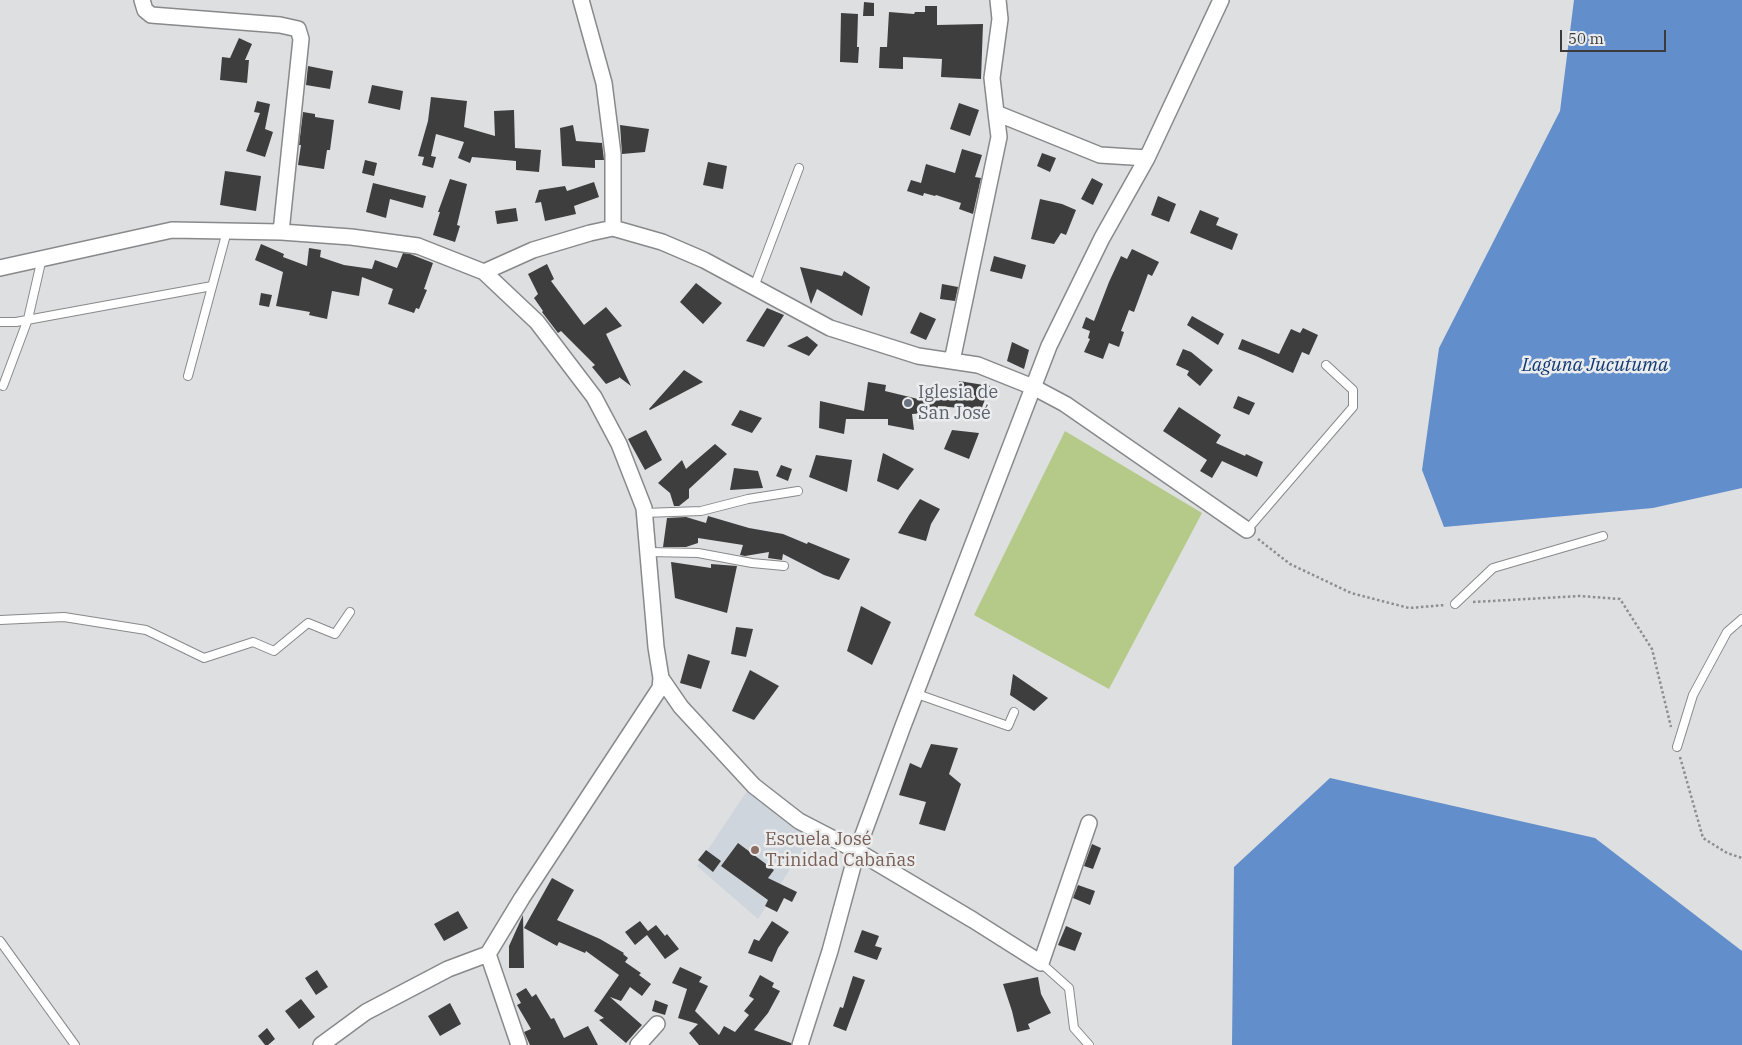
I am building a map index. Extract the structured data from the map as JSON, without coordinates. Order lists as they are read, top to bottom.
{
  "water": ["Laguna Jucutuma"],
  "places": ["Iglesia de San José", "Escuela José Trinidad Cabañas"],
  "scale_bar": "50 m"
}
